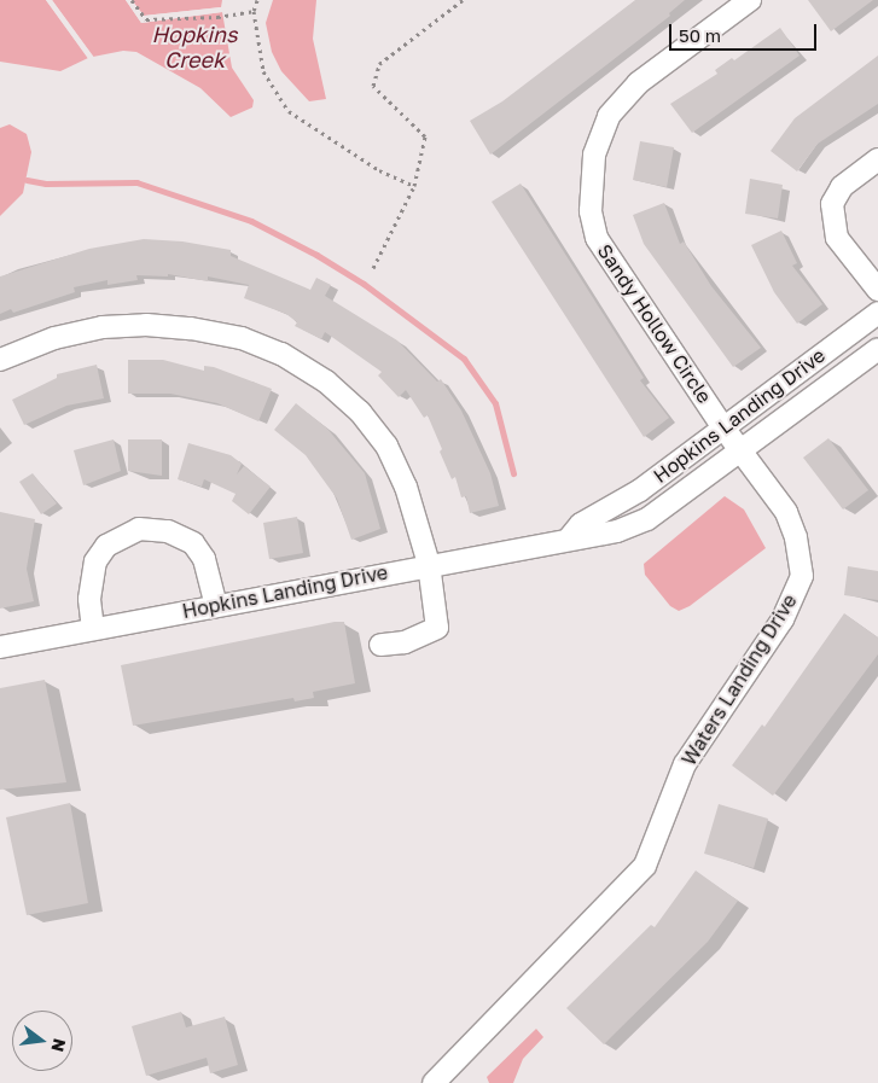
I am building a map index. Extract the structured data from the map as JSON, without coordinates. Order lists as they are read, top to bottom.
{
  "streets": {
    "street": ["Sandy Hollow Circle", "Hopkins Landing Drive", "Waters Landing Drive"]
  },
  "crossings": [
    ["Sandy Hollow Circle", "Hopkins Landing Drive"],
    ["Sandy Hollow Circle", "Waters Landing Drive"],
    ["Hopkins Landing Drive", "Waters Landing Drive"]
  ],
  "water": ["Hopkins Creek"],
  "scale_bar": "50 m",
  "north": "right"
}
